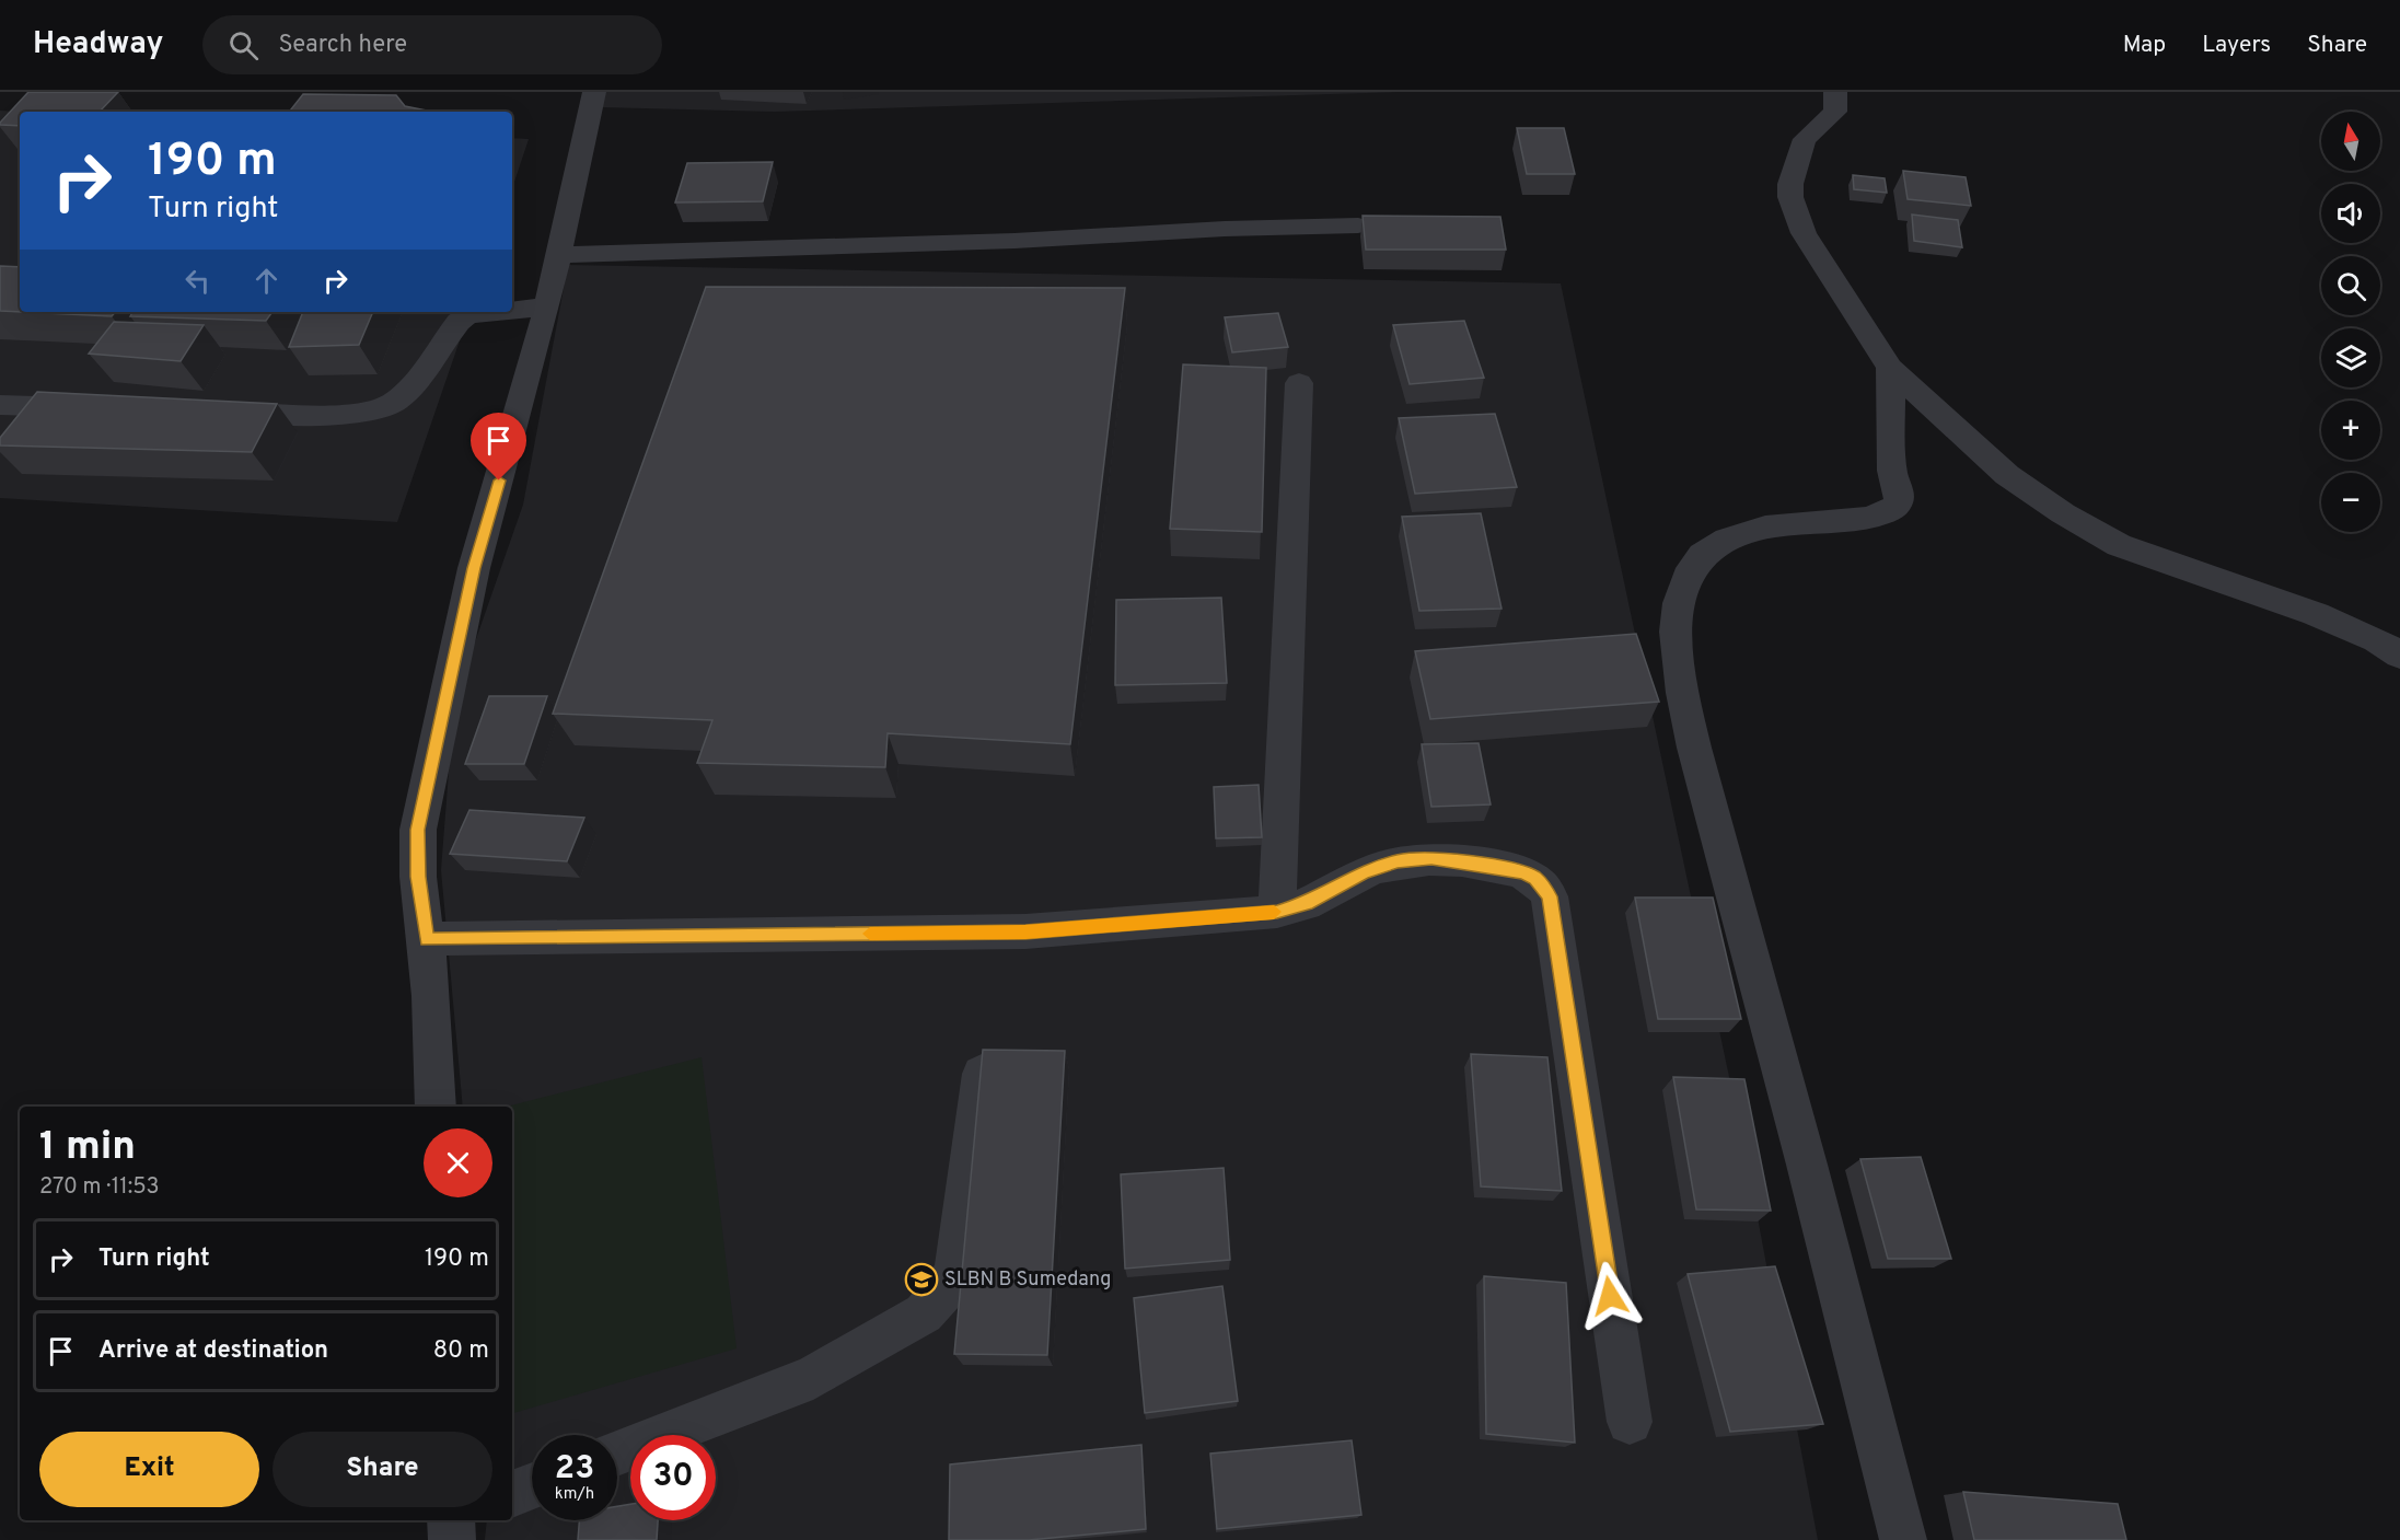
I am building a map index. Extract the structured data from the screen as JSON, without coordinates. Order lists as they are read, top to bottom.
{
  "places": {
    "school or university": ["SLBN B Sumedang"]
  },
  "north": "top",
  "page": {
    "header": "Headway",
    "search": "Search here",
    "nav": ["Map", "Layers", "Share"],
    "map_buttons": ["+", "−"],
    "turn": ["190 m", "Turn right"],
    "heading": ["1 min", "270 m · 11:53"],
    "list": [
      {
        "name": "Turn right",
        "value": "190 m"
      },
      {
        "name": "Arrive at destination",
        "value": "80 m"
      }
    ],
    "buttons": ["Exit", "Share"],
    "speed": "23 km/h",
    "limit": "30"
  }
}
